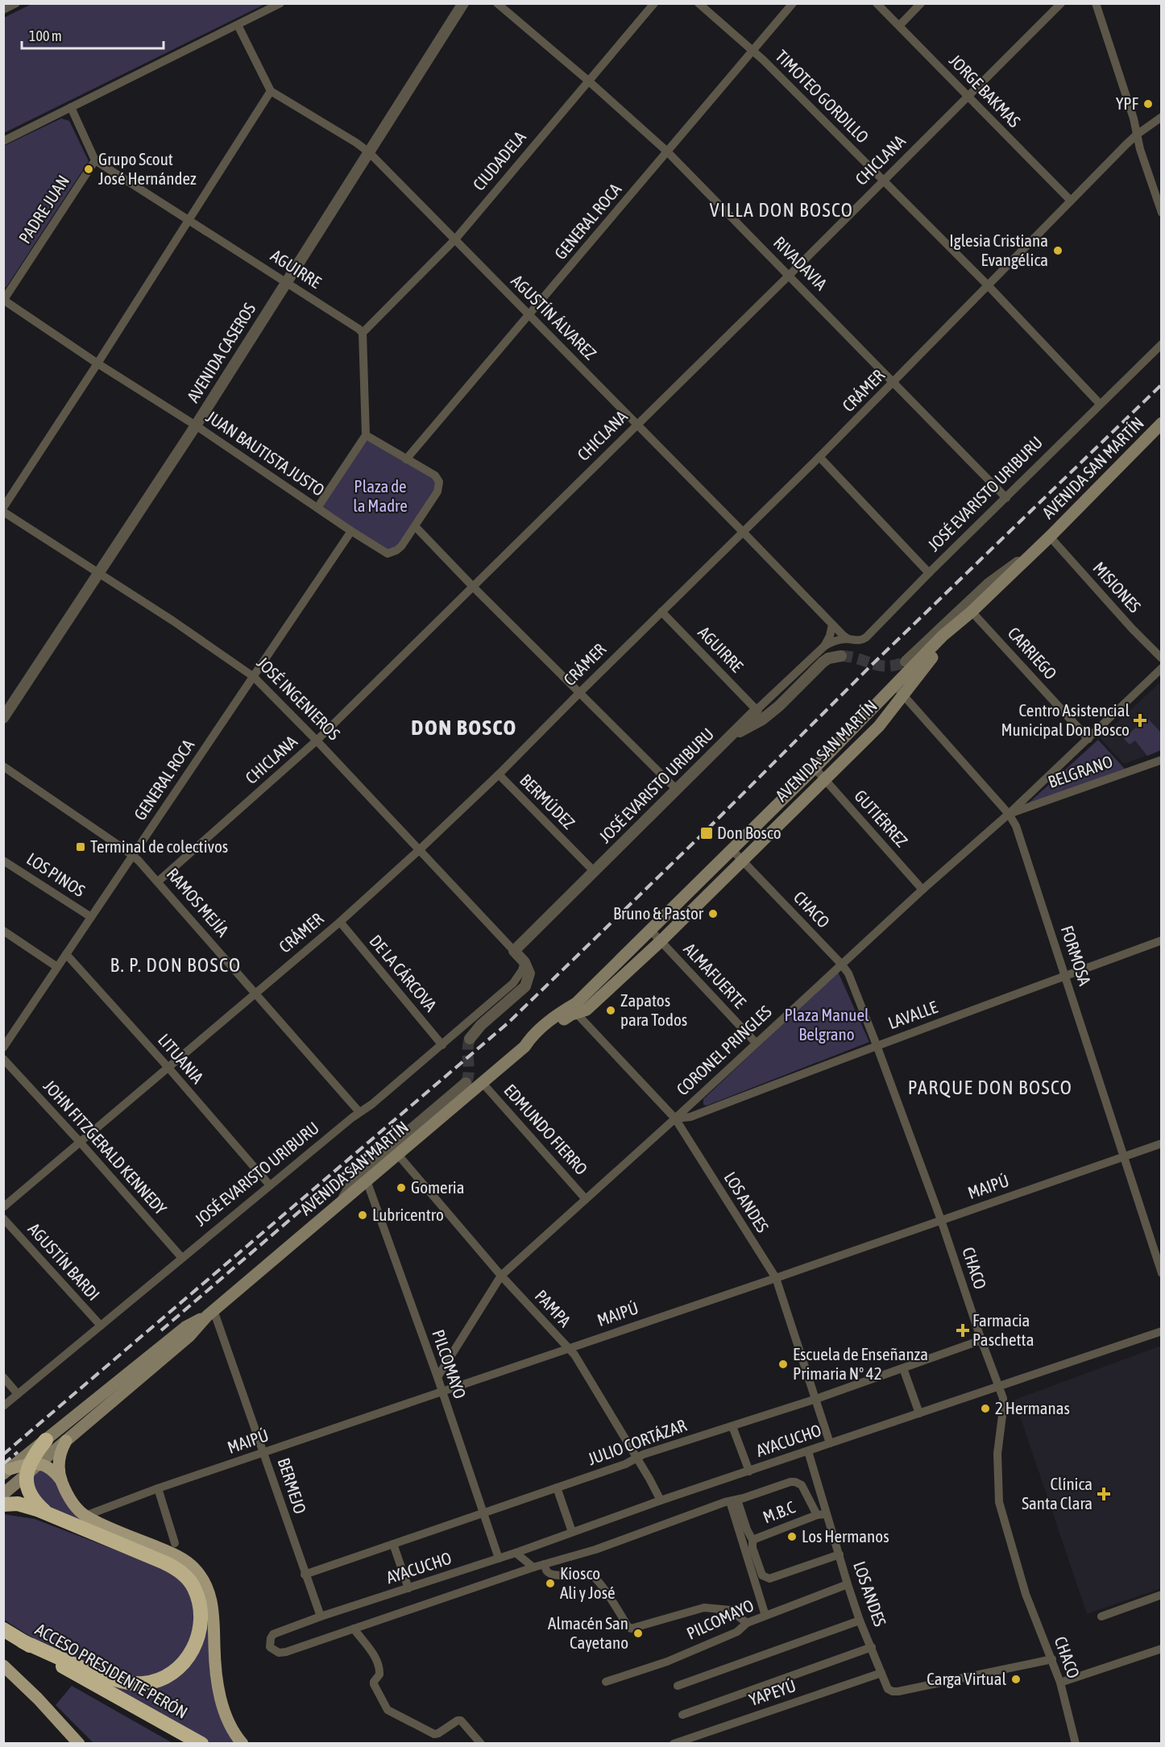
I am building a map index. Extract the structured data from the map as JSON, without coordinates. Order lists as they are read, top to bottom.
{
  "streets": {
    "highway": ["ACCESO PRESIDENTE PERÓN"],
    "main road": ["AVENIDA SAN MARTÍN"],
    "street": [
      "JORGE BAKMAS",
      "TIMOTEO GORDILLO",
      "CHICLANA",
      "CIUDADELA",
      "PADRE JUAN",
      "GENERAL ROCA",
      "RIVADAVIA",
      "AGUIRRE",
      "AGUSTÍN ÁLVAREZ",
      "AVENIDA CASEROS",
      "CRÁMER",
      "JUAN BAUTISTA JUSTO",
      "JOSÉ EVARISTO URIBURU",
      "MISIONES",
      "CARRIEGO",
      "JOSÉ INGENIEROS",
      "BELGRANO",
      "BERMÚDEZ",
      "GUTIÉRREZ",
      "LOS PINOS",
      "RAMOS MEJÍA",
      "CHACO",
      "FORMOSA",
      "DE LA CÁRCOVA",
      "ALMAFUERTE",
      "LAVALLE",
      "CORONEL PRINGLES",
      "LITUANIA",
      "EDMUNDO FIERRO",
      "JOHN FITZGERALD KENNEDY",
      "MAIPÚ",
      "LOS ANDES",
      "AGUSTÍN BARDI",
      "PAMPA",
      "PILCOMAYO",
      "AYACUCHO",
      "JULIO CORTÁZAR",
      "BERMEJO",
      "M.B.C",
      "YAPEYÚ"
    ]
  },
  "crossings": [
    ["JORGE BAKMAS", "CHICLANA"],
    ["JORGE BAKMAS", "CRÁMER"],
    ["TIMOTEO GORDILLO", "CHICLANA"],
    ["TIMOTEO GORDILLO", "GENERAL ROCA"],
    ["TIMOTEO GORDILLO", "CRÁMER"],
    ["TIMOTEO GORDILLO", "JOSÉ EVARISTO URIBURU"],
    ["CHICLANA", "RIVADAVIA"],
    ["CHICLANA", "AGUSTÍN ÁLVAREZ"],
    ["CHICLANA", "JOSÉ INGENIEROS"],
    ["CHICLANA", "RAMOS MEJÍA"],
    ["CIUDADELA", "RIVADAVIA"],
    ["CIUDADELA", "AGUIRRE"],
    ["CIUDADELA", "AGUSTÍN ÁLVAREZ"],
    ["PADRE JUAN", "AGUIRRE"],
    ["PADRE JUAN", "JUAN BAUTISTA JUSTO"],
    ["GENERAL ROCA", "RIVADAVIA"],
    ["GENERAL ROCA", "AGUSTÍN ÁLVAREZ"],
    ["GENERAL ROCA", "JUAN BAUTISTA JUSTO"],
    ["GENERAL ROCA", "JOSÉ INGENIEROS"],
    ["GENERAL ROCA", "LOS PINOS"],
    ["GENERAL ROCA", "RAMOS MEJÍA"],
    ["GENERAL ROCA", "LITUANIA"],
    ["RIVADAVIA", "CRÁMER"],
    ["RIVADAVIA", "JOSÉ EVARISTO URIBURU"],
    ["AGUIRRE", "AVENIDA CASEROS"],
    ["AGUIRRE", "CRÁMER"],
    ["AGUIRRE", "JOSÉ EVARISTO URIBURU"],
    ["AGUSTÍN ÁLVAREZ", "AVENIDA CASEROS"],
    ["AGUSTÍN ÁLVAREZ", "CRÁMER"],
    ["AGUSTÍN ÁLVAREZ", "JOSÉ EVARISTO URIBURU"],
    ["AVENIDA CASEROS", "JUAN BAUTISTA JUSTO"],
    ["AVENIDA CASEROS", "JOSÉ INGENIEROS"],
    ["CRÁMER", "JOSÉ INGENIEROS"],
    ["CRÁMER", "BERMÚDEZ"],
    ["CRÁMER", "RAMOS MEJÍA"],
    ["CRÁMER", "DE LA CÁRCOVA"],
    ["CRÁMER", "LITUANIA"],
    ["CRÁMER", "JOHN FITZGERALD KENNEDY"],
    ["AVENIDA SAN MARTÍN", "MISIONES"],
    ["AVENIDA SAN MARTÍN", "CARRIEGO"],
    ["AVENIDA SAN MARTÍN", "GUTIÉRREZ"],
    ["AVENIDA SAN MARTÍN", "CHACO"],
    ["AVENIDA SAN MARTÍN", "FORMOSA"],
    ["AVENIDA SAN MARTÍN", "ALMAFUERTE"],
    ["AVENIDA SAN MARTÍN", "EDMUNDO FIERRO"],
    ["AVENIDA SAN MARTÍN", "LOS ANDES"],
    ["AVENIDA SAN MARTÍN", "PAMPA"],
    ["AVENIDA SAN MARTÍN", "PILCOMAYO"],
    ["AVENIDA SAN MARTÍN", "BERMEJO"],
    ["JOSÉ EVARISTO URIBURU", "JOSÉ INGENIEROS"],
    ["JOSÉ EVARISTO URIBURU", "BERMÚDEZ"],
    ["JOSÉ EVARISTO URIBURU", "RAMOS MEJÍA"],
    ["JOSÉ EVARISTO URIBURU", "DE LA CÁRCOVA"],
    ["JOSÉ EVARISTO URIBURU", "LITUANIA"],
    ["JOSÉ EVARISTO URIBURU", "JOHN FITZGERALD KENNEDY"],
    ["JOSÉ EVARISTO URIBURU", "AGUSTÍN BARDI"],
    ["CARRIEGO", "CORONEL PRINGLES"],
    ["BELGRANO", "FORMOSA"],
    ["BELGRANO", "CORONEL PRINGLES"],
    ["GUTIÉRREZ", "CORONEL PRINGLES"],
    ["CHACO", "LAVALLE"],
    ["CHACO", "CORONEL PRINGLES"],
    ["CHACO", "MAIPÚ"],
    ["CHACO", "LOS ANDES"],
    ["CHACO", "AYACUCHO"],
    ["CHACO", "JULIO CORTÁZAR"],
    ["FORMOSA", "LAVALLE"],
    ["FORMOSA", "CORONEL PRINGLES"],
    ["FORMOSA", "MAIPÚ"],
    ["ALMAFUERTE", "CORONEL PRINGLES"],
    ["LAVALLE", "CORONEL PRINGLES"],
    ["LAVALLE", "LOS ANDES"],
    ["CORONEL PRINGLES", "EDMUNDO FIERRO"],
    ["CORONEL PRINGLES", "LOS ANDES"],
    ["CORONEL PRINGLES", "PAMPA"],
    ["CORONEL PRINGLES", "PILCOMAYO"],
    ["MAIPÚ", "LOS ANDES"],
    ["MAIPÚ", "PAMPA"],
    ["MAIPÚ", "PILCOMAYO"],
    ["MAIPÚ", "BERMEJO"],
    ["LOS ANDES", "PILCOMAYO"],
    ["LOS ANDES", "AYACUCHO"],
    ["LOS ANDES", "JULIO CORTÁZAR"],
    ["LOS ANDES", "YAPEYÚ"],
    ["PAMPA", "AYACUCHO"],
    ["PAMPA", "JULIO CORTÁZAR"],
    ["PILCOMAYO", "AYACUCHO"],
    ["PILCOMAYO", "JULIO CORTÁZAR"],
    ["AYACUCHO", "BERMEJO"],
    ["AYACUCHO", "M.B.C"],
    ["JULIO CORTÁZAR", "BERMEJO"]
  ],
  "districts": [
    "VILLA DON BOSCO",
    "DON BOSCO",
    "B. P. DON BOSCO",
    "PARQUE DON BOSCO"
  ],
  "parks": ["Plaza de la Madre", "Plaza Manuel Belgrano"],
  "places": {
    "other": [
      "YPF",
      "Grupo Scout José Hernández",
      "Iglesia Cristiana Evangélica",
      "Bruno & Pastor",
      "Zapatos para Todos",
      "Gomeria",
      "Lubricentro",
      "Escuela de Enseñanza Primaria Nº 42",
      "2 Hermanas",
      "Los Hermanos",
      "Kiosco Ali y José",
      "Almacén San Cayetano",
      "Carga Virtual"
    ],
    "health": ["Centro Asistencial Municipal Don Bosco", "Farmacia Paschetta", "Clínica Santa Clara"],
    "transit": ["Don Bosco", "Terminal de colectivos"]
  },
  "scale_bar": "100 m"
}
